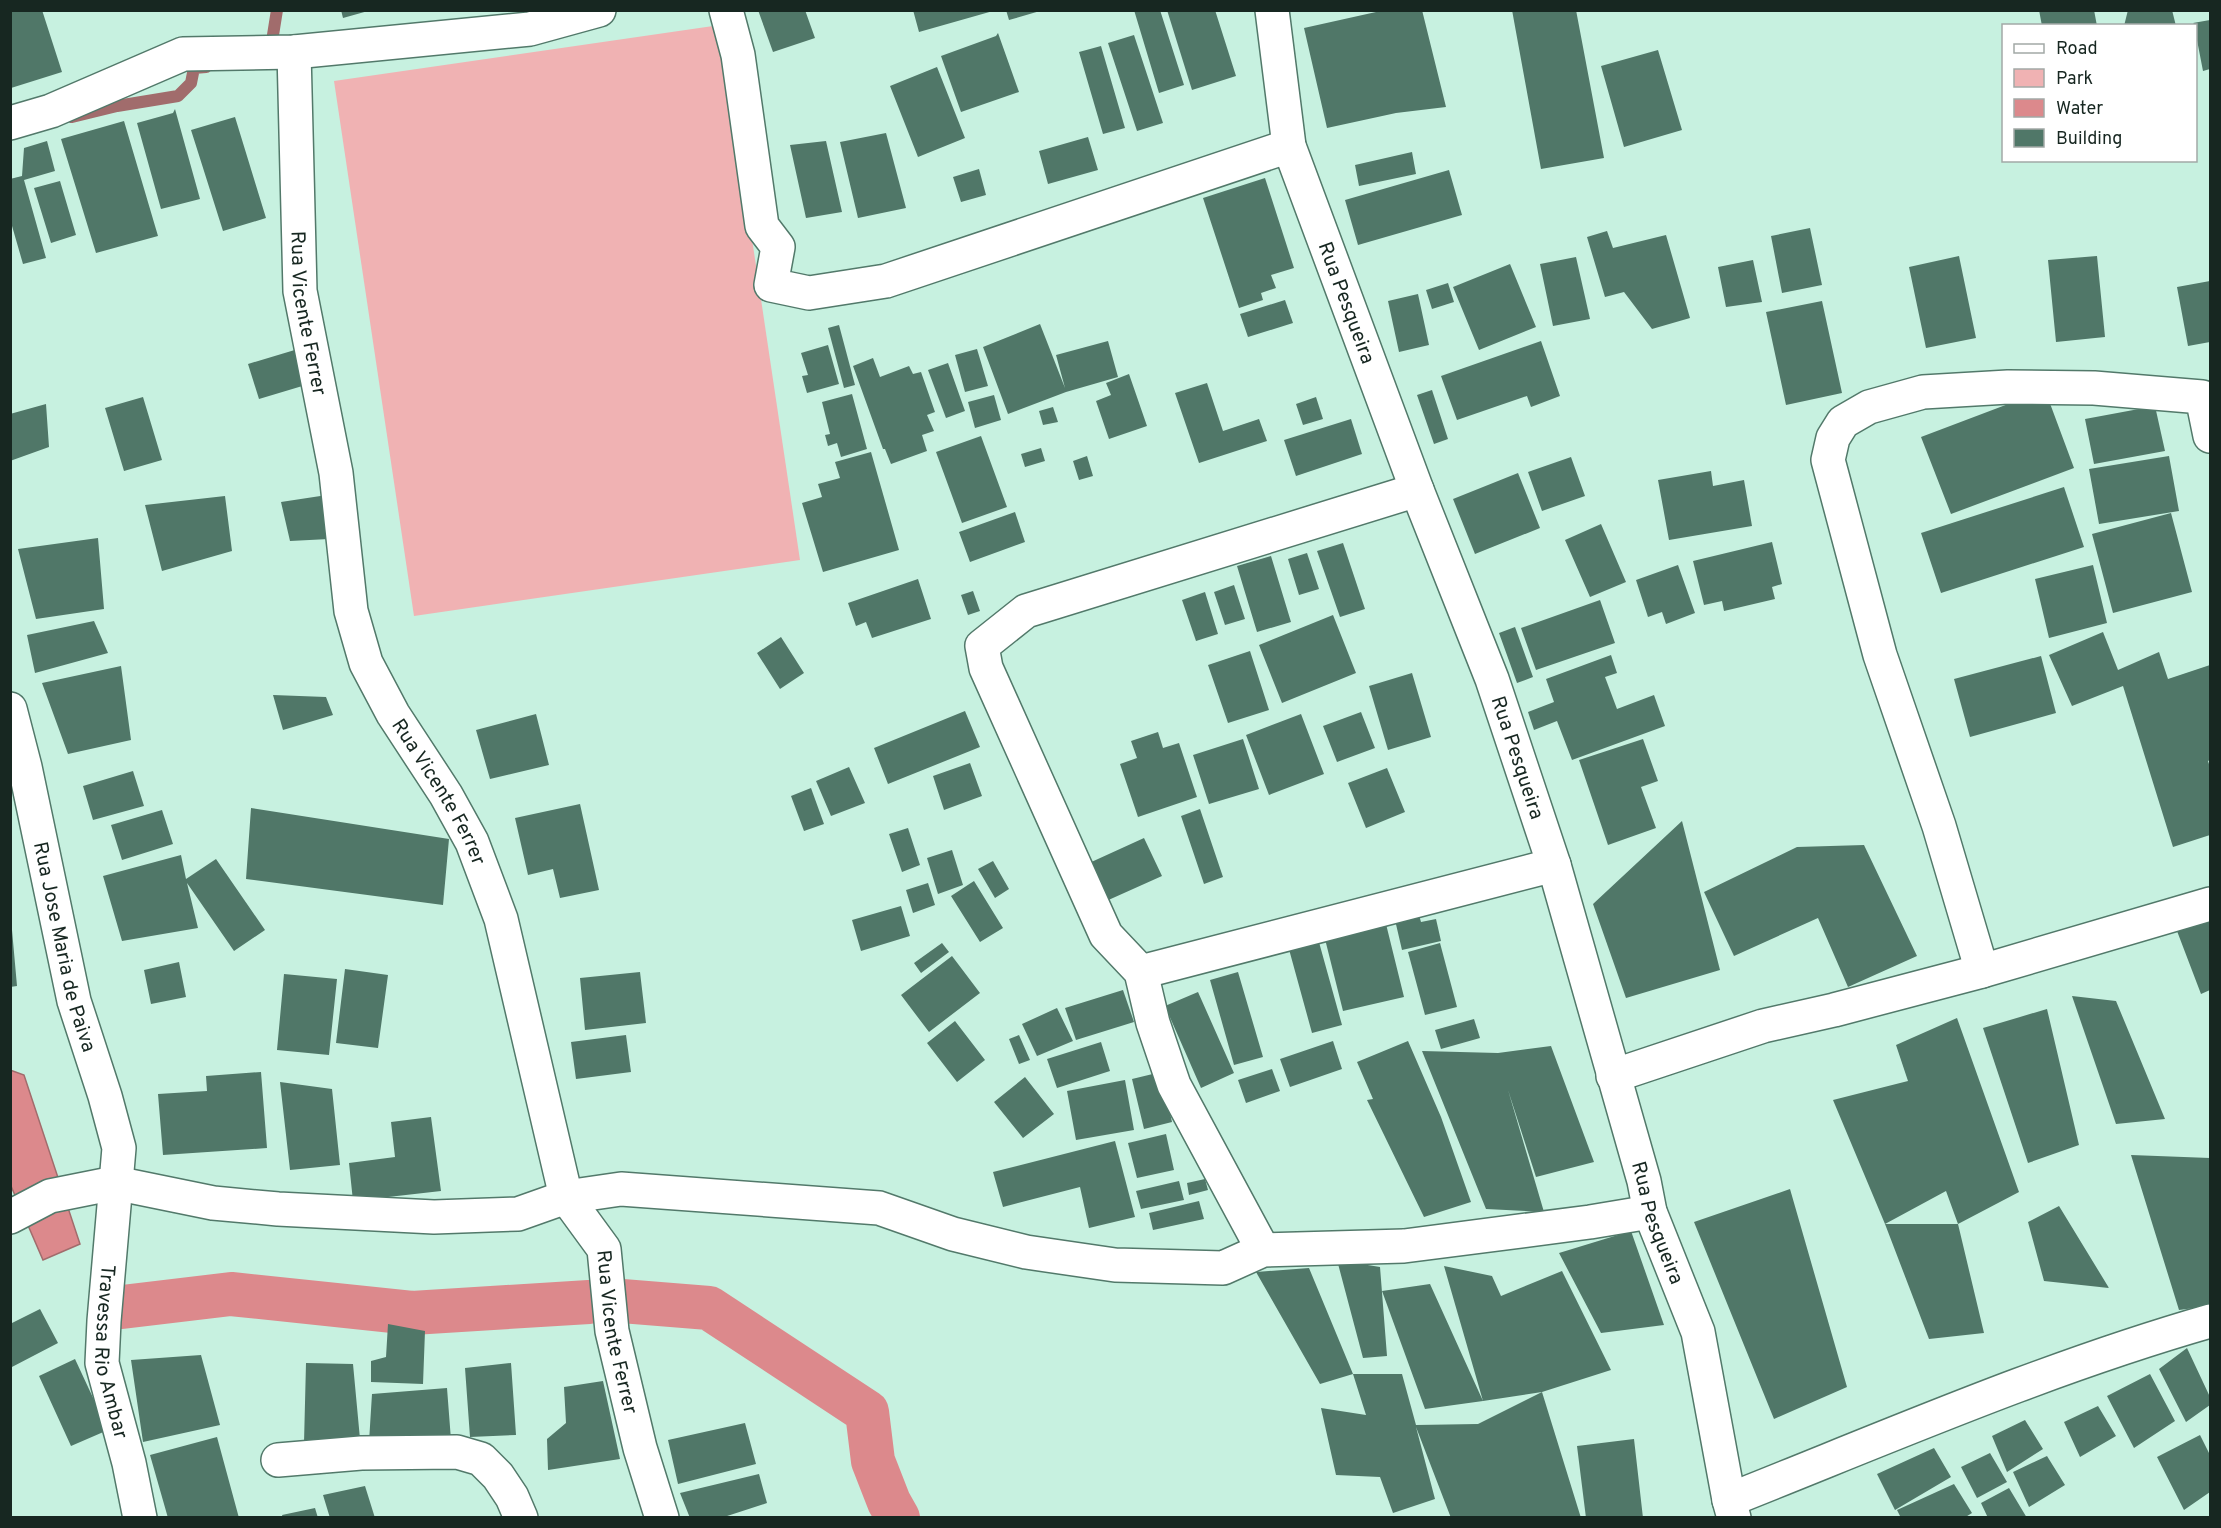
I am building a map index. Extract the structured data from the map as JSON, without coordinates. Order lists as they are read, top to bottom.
{
  "streets": {
    "street": [
      "Rua Pesqueira",
      "Rua Vicente Ferrer",
      "Rua Jose Maria de Paiva",
      "Travessa Rio Ambar"
    ]
  },
  "crossings": [
    ["Rua Jose Maria de Paiva", "Travessa Rio Ambar"]
  ],
  "legend": [
    "Road",
    "Park",
    "Water",
    "Building"
  ]
}
